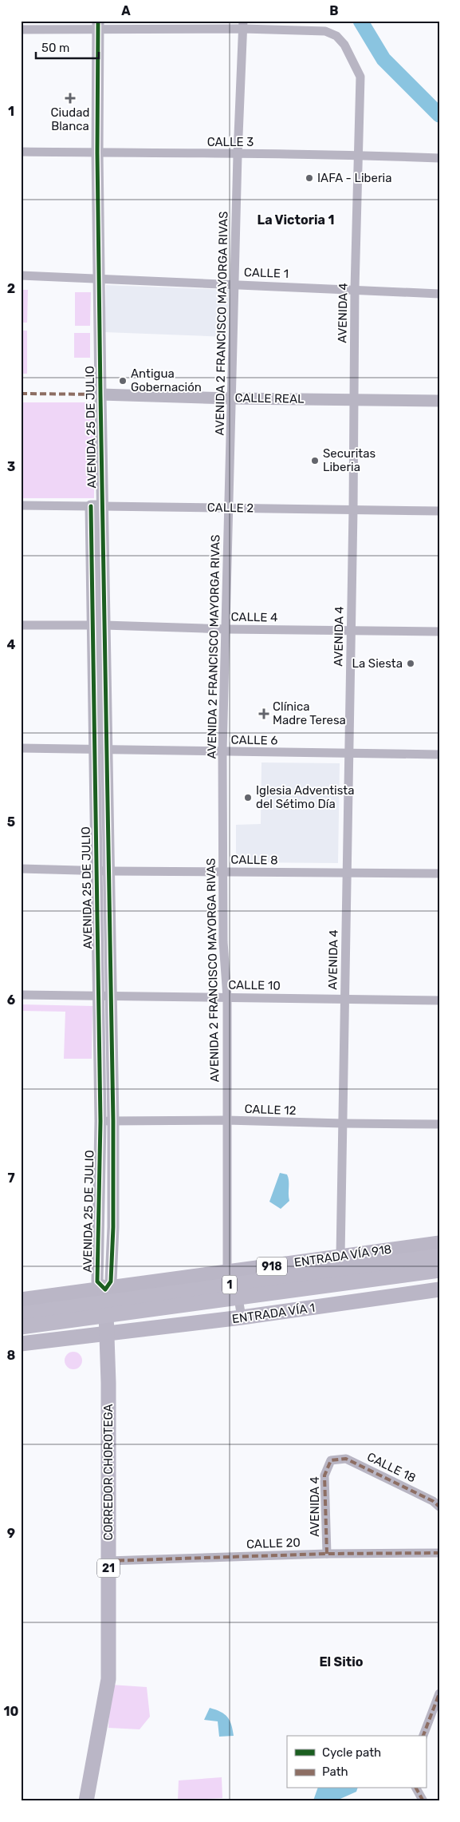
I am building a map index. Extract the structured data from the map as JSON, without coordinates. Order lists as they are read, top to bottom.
{
  "streets": {
    "highway": ["1"],
    "main road": [
      "AVENIDA 25 DE JULIO",
      "ENTRADA VÍA 918",
      "918",
      "ENTRADA VÍA 1",
      "CORREDOR CHOROTEGA",
      "21"
    ],
    "street": [
      "CALLE 3",
      "CALLE 1",
      "AVENIDA 4",
      "AVENIDA 2 FRANCISCO MAYORGA RIVAS",
      "CALLE REAL",
      "CALLE 2",
      "CALLE 4",
      "CALLE 6",
      "CALLE 8",
      "CALLE 10",
      "CALLE 12",
      "CALLE 18",
      "CALLE 20"
    ]
  },
  "crossings": [
    ["CALLE 3", "AVENIDA 4"],
    ["CALLE 3", "AVENIDA 2 FRANCISCO MAYORGA RIVAS"],
    ["CALLE 3", "AVENIDA 25 DE JULIO"],
    ["CALLE 1", "AVENIDA 4"],
    ["CALLE 1", "AVENIDA 2 FRANCISCO MAYORGA RIVAS"],
    ["CALLE 1", "AVENIDA 25 DE JULIO"],
    ["AVENIDA 4", "AVENIDA 2 FRANCISCO MAYORGA RIVAS"],
    ["AVENIDA 4", "CALLE REAL"],
    ["AVENIDA 4", "CALLE 2"],
    ["AVENIDA 4", "CALLE 4"],
    ["AVENIDA 4", "CALLE 6"],
    ["AVENIDA 4", "CALLE 8"],
    ["AVENIDA 4", "CALLE 10"],
    ["AVENIDA 4", "CALLE 12"],
    ["AVENIDA 4", "ENTRADA VÍA 918"],
    ["AVENIDA 4", "CALLE 18"],
    ["AVENIDA 4", "CALLE 20"],
    ["AVENIDA 2 FRANCISCO MAYORGA RIVAS", "CALLE REAL"],
    ["AVENIDA 2 FRANCISCO MAYORGA RIVAS", "CALLE 2"],
    ["AVENIDA 2 FRANCISCO MAYORGA RIVAS", "CALLE 4"],
    ["AVENIDA 2 FRANCISCO MAYORGA RIVAS", "CALLE 6"],
    ["AVENIDA 2 FRANCISCO MAYORGA RIVAS", "CALLE 8"],
    ["AVENIDA 2 FRANCISCO MAYORGA RIVAS", "CALLE 10"],
    ["AVENIDA 2 FRANCISCO MAYORGA RIVAS", "CALLE 12"],
    ["AVENIDA 2 FRANCISCO MAYORGA RIVAS", "ENTRADA VÍA 918"],
    ["CALLE REAL", "AVENIDA 25 DE JULIO"],
    ["AVENIDA 25 DE JULIO", "CALLE 2"],
    ["AVENIDA 25 DE JULIO", "CALLE 4"],
    ["AVENIDA 25 DE JULIO", "CALLE 6"],
    ["AVENIDA 25 DE JULIO", "CALLE 8"],
    ["AVENIDA 25 DE JULIO", "CALLE 10"],
    ["AVENIDA 25 DE JULIO", "CALLE 12"],
    ["AVENIDA 25 DE JULIO", "ENTRADA VÍA 918"],
    ["AVENIDA 25 DE JULIO", "ENTRADA VÍA 1"],
    ["AVENIDA 25 DE JULIO", "CORREDOR CHOROTEGA"],
    ["ENTRADA VÍA 1", "CORREDOR CHOROTEGA"],
    ["CORREDOR CHOROTEGA", "CALLE 20"]
  ],
  "districts": ["La Victoria 1", "El Sitio"],
  "places": {
    "health": ["Ciudad Blanca", "Clínica Madre Teresa"],
    "other": [
      "IAFA - Liberia",
      "Antigua Gobernación",
      "Securitas Liberia",
      "La Siesta",
      "Iglesia Adventista del Sétimo Día"
    ]
  },
  "legend": ["Cycle path", "Path"],
  "scale_bar": "50 m",
  "grid": {
    "columns": ["A", "B"],
    "rows": [
      "1",
      "2",
      "3",
      "4",
      "5",
      "6",
      "7",
      "8",
      "9",
      "10"
    ]
  }
}
